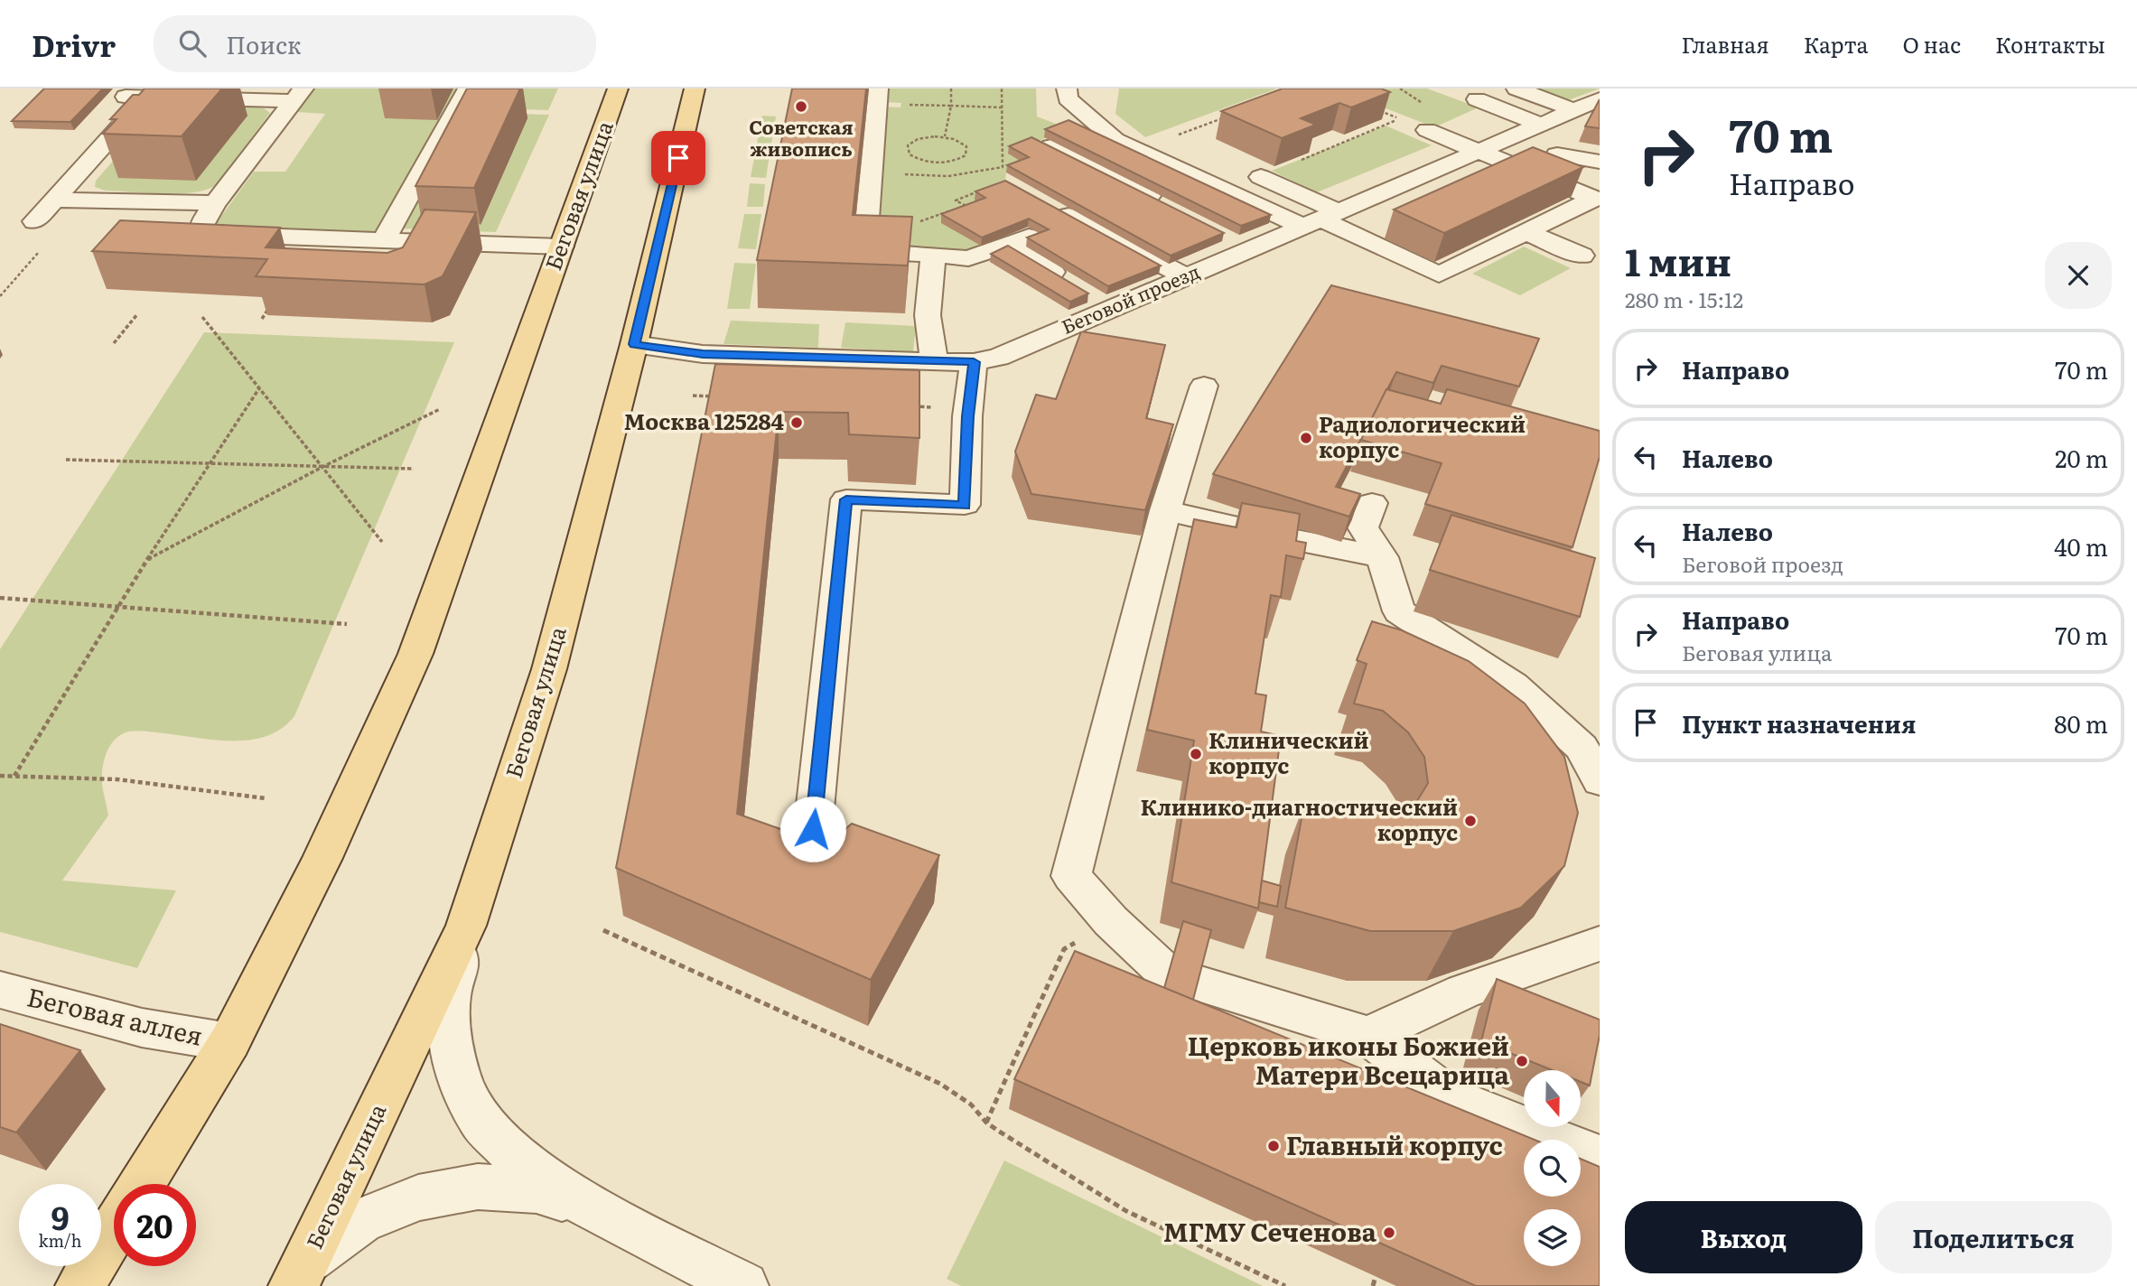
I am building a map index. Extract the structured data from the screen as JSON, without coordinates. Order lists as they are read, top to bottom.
{
  "streets": {
    "main road": ["Беговая улица"],
    "street": ["Беговой проезд", "Беговая аллея"]
  },
  "crossings": [
    ["Беговая улица", "Беговой проезд"],
    ["Беговая улица", "Беговая аллея"]
  ],
  "places": [
    "Советская живопись",
    "Москва 125284",
    "Радиологический корпус",
    "Клинический корпус",
    "Клинико-диагностический корпус",
    "Церковь иконы Божией Матери Всецарица",
    "Главный корпус",
    "МГМУ Сеченова"
  ],
  "north": "bottom",
  "page": {
    "header": "Drivr",
    "search": "Поиск",
    "nav": [
      "Главная",
      "Карта",
      "О нас",
      "Контакты"
    ],
    "turn": ["70 m", "Направо"],
    "heading": ["1 мин", "280 m · 15:12"],
    "list": [
      {
        "name": "Направо",
        "value": "70 m"
      },
      {
        "name": "Налево",
        "value": "20 m"
      },
      {
        "name": "Налево",
        "note": "Беговой проезд",
        "value": "40 m"
      },
      {
        "name": "Направо",
        "note": "Беговая улица",
        "value": "70 m"
      },
      {
        "name": "Пункт назначения",
        "value": "80 m"
      }
    ],
    "speed": "9 km/h",
    "limit": "20",
    "buttons": ["Выход", "Поделиться"]
  }
}
